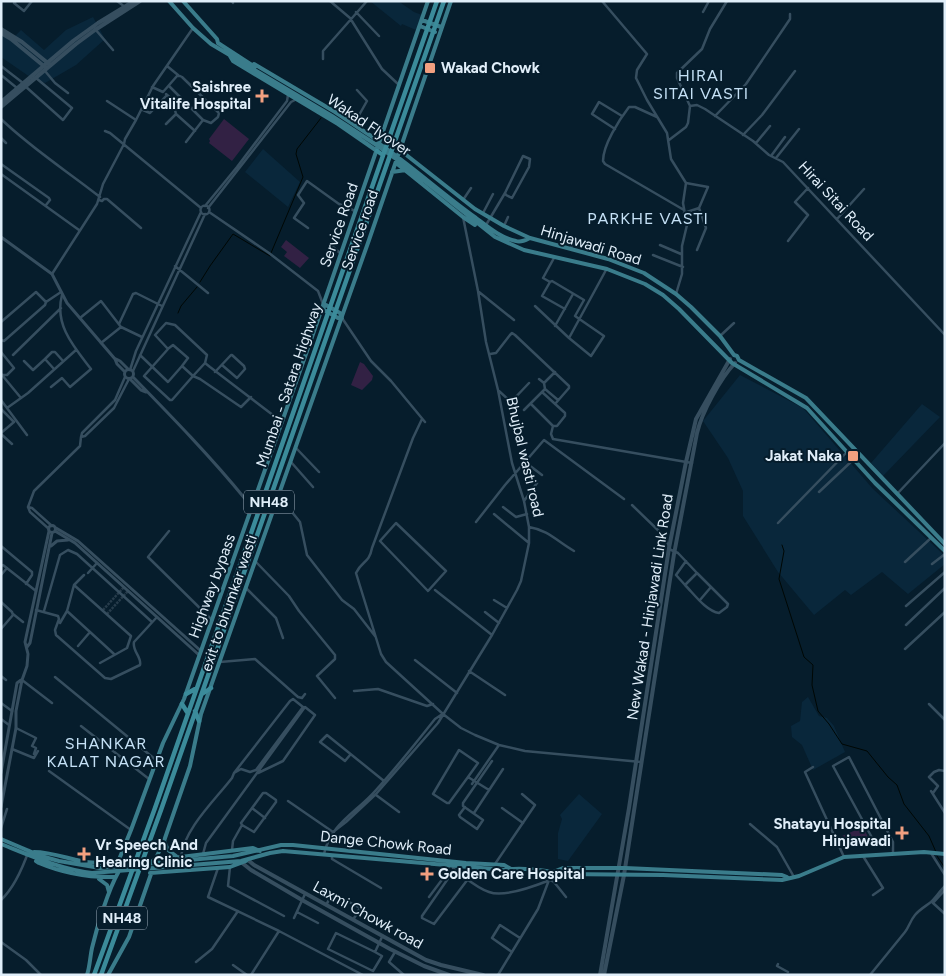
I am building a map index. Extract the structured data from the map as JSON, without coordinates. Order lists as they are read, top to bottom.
{
  "streets": {
    "highway": ["Mumbai - Satara Highway", "NH48"],
    "main road": [
      "Wakad Flyover",
      "Service Road",
      "Service road",
      "Hinjawadi Road",
      "Highway bypass",
      "exit to bhumkar wasti",
      "New Wakad - Hinjawadi Link Road",
      "Dange Chowk Road",
      "Laxmi Chowk road"
    ],
    "street": ["Hirai Sitai Road", "Bhujbal wasti road"]
  },
  "crossings": [
    ["Wakad Flyover", "Hinjawadi Road"],
    ["Wakad Flyover", "Bhujbal wasti road"],
    ["Service Road", "Highway bypass"],
    ["Service road", "exit to bhumkar wasti"],
    ["Hinjawadi Road", "New Wakad - Hinjawadi Link Road"],
    ["Mumbai - Satara Highway", "NH48"],
    ["Bhujbal wasti road", "Dange Chowk Road"],
    ["New Wakad - Hinjawadi Link Road", "Dange Chowk Road"],
    ["Dange Chowk Road", "Laxmi Chowk road"]
  ],
  "districts": ["HIRAI SITAI VASTI", "PARKHE VASTI", "SHANKAR KALAT NAGAR"],
  "places": {
    "transit": ["Wakad Chowk", "Jakat Naka"],
    "health": [
      "Saishree Vitalife Hospital",
      "Shatayu Hospital Hinjawadi",
      "Vr Speech And Hearing Clinic",
      "Golden Care Hospital"
    ]
  }
}
